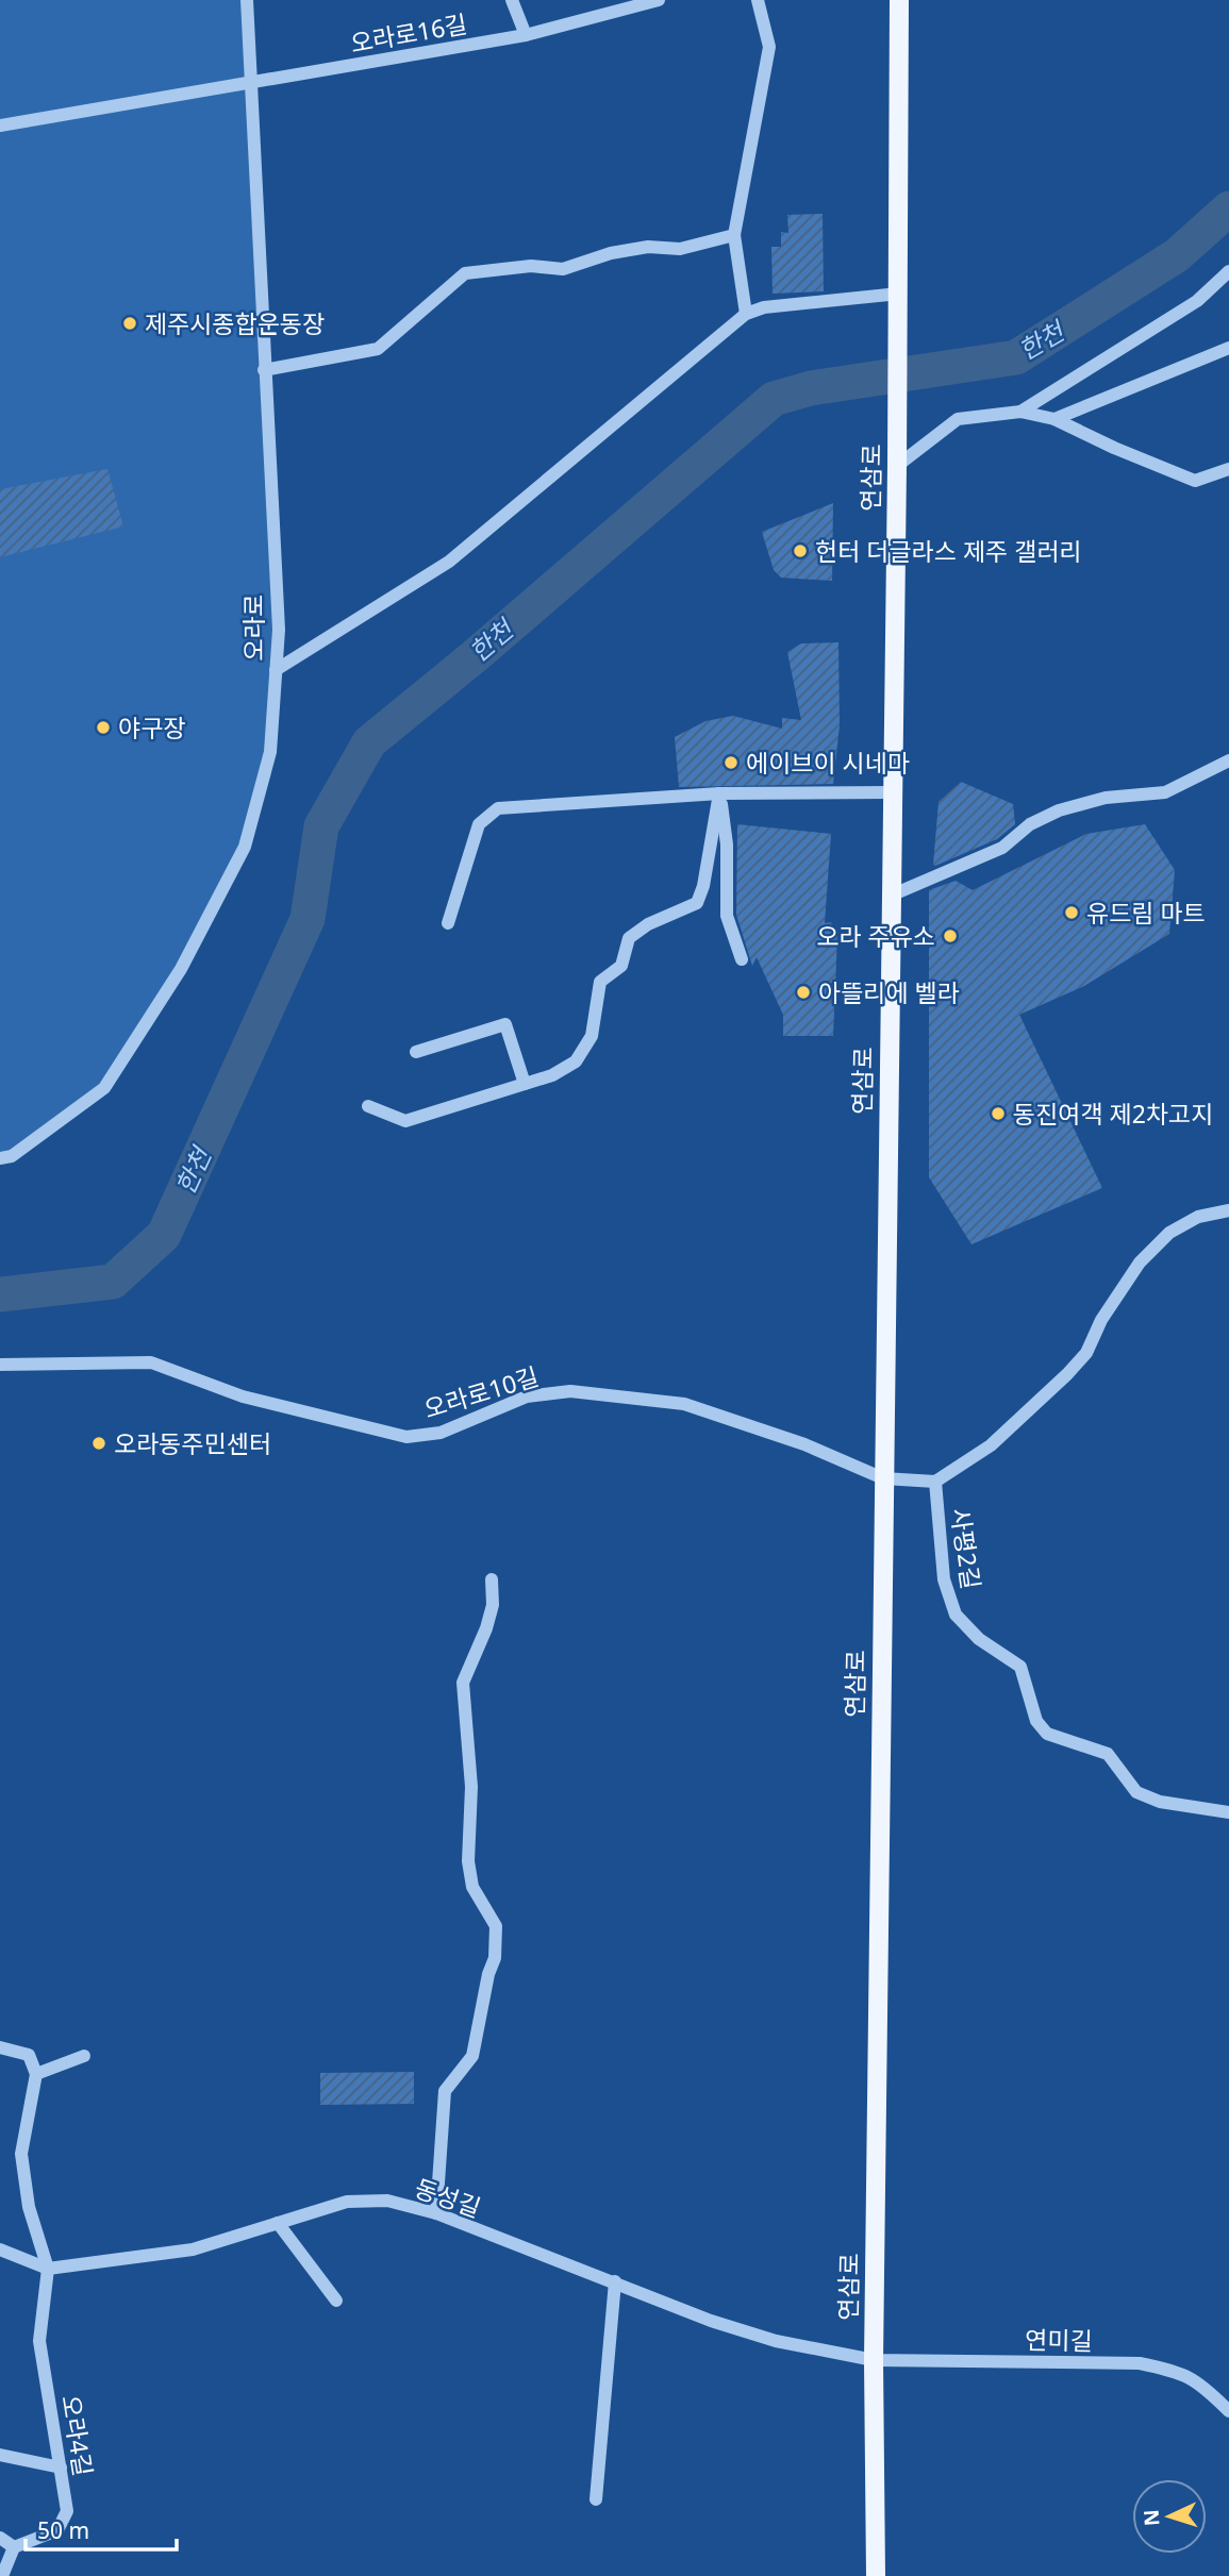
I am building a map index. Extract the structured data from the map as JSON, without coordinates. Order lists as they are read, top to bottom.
{
  "streets": {
    "main road": ["연삼로"],
    "street": [
      "오라로16길",
      "오라로",
      "오라로10길",
      "사평2길",
      "동성길",
      "연미길",
      "오라4길"
    ]
  },
  "crossings": [
    ["오라로16길", "오라로"],
    ["연삼로", "오라로10길"],
    ["연삼로", "동성길"],
    ["연삼로", "연미길"],
    ["오라로10길", "사평2길"],
    ["동성길", "연미길"],
    ["동성길", "오라4길"]
  ],
  "water": ["한천"],
  "places": [
    "제주시종합운동장",
    "헌터 더글라스 제주 갤러리",
    "야구장",
    "에이브이 시네마",
    "유드림 마트",
    "오라 주유소",
    "아뜰리에 벨라",
    "동진여객 제2차고지",
    "오라동주민센터"
  ],
  "scale_bar": "50 m",
  "north": "left"
}
